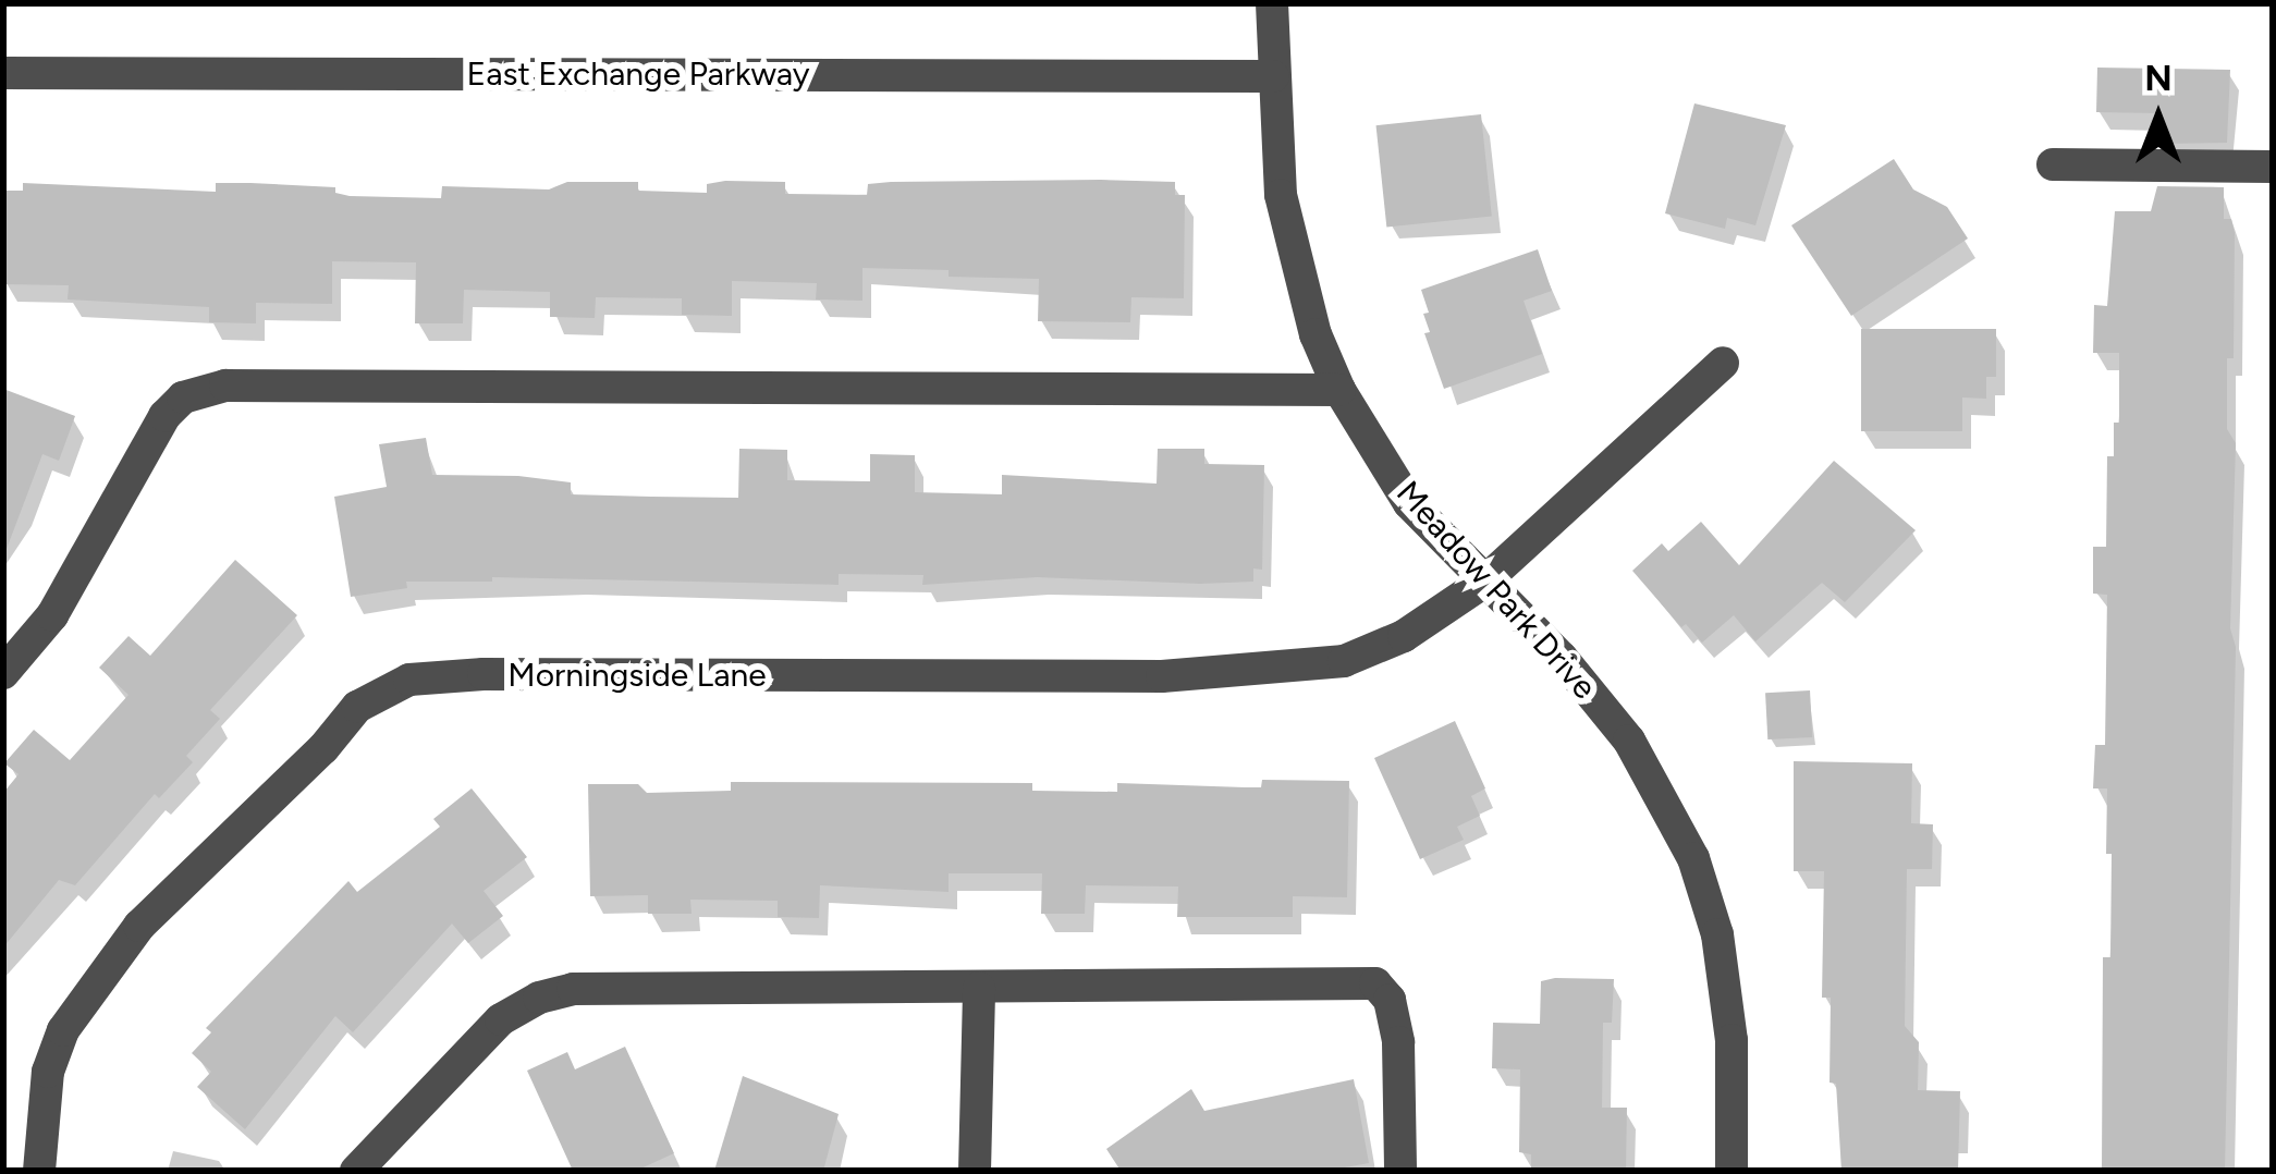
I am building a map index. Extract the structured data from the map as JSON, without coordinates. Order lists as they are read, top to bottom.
{
  "streets": {
    "street": ["East Exchange Parkway", "Meadow Park Drive", "Morningside Lane"]
  },
  "crossings": [
    ["East Exchange Parkway", "Meadow Park Drive"],
    ["Meadow Park Drive", "Morningside Lane"]
  ],
  "north": "top"
}
